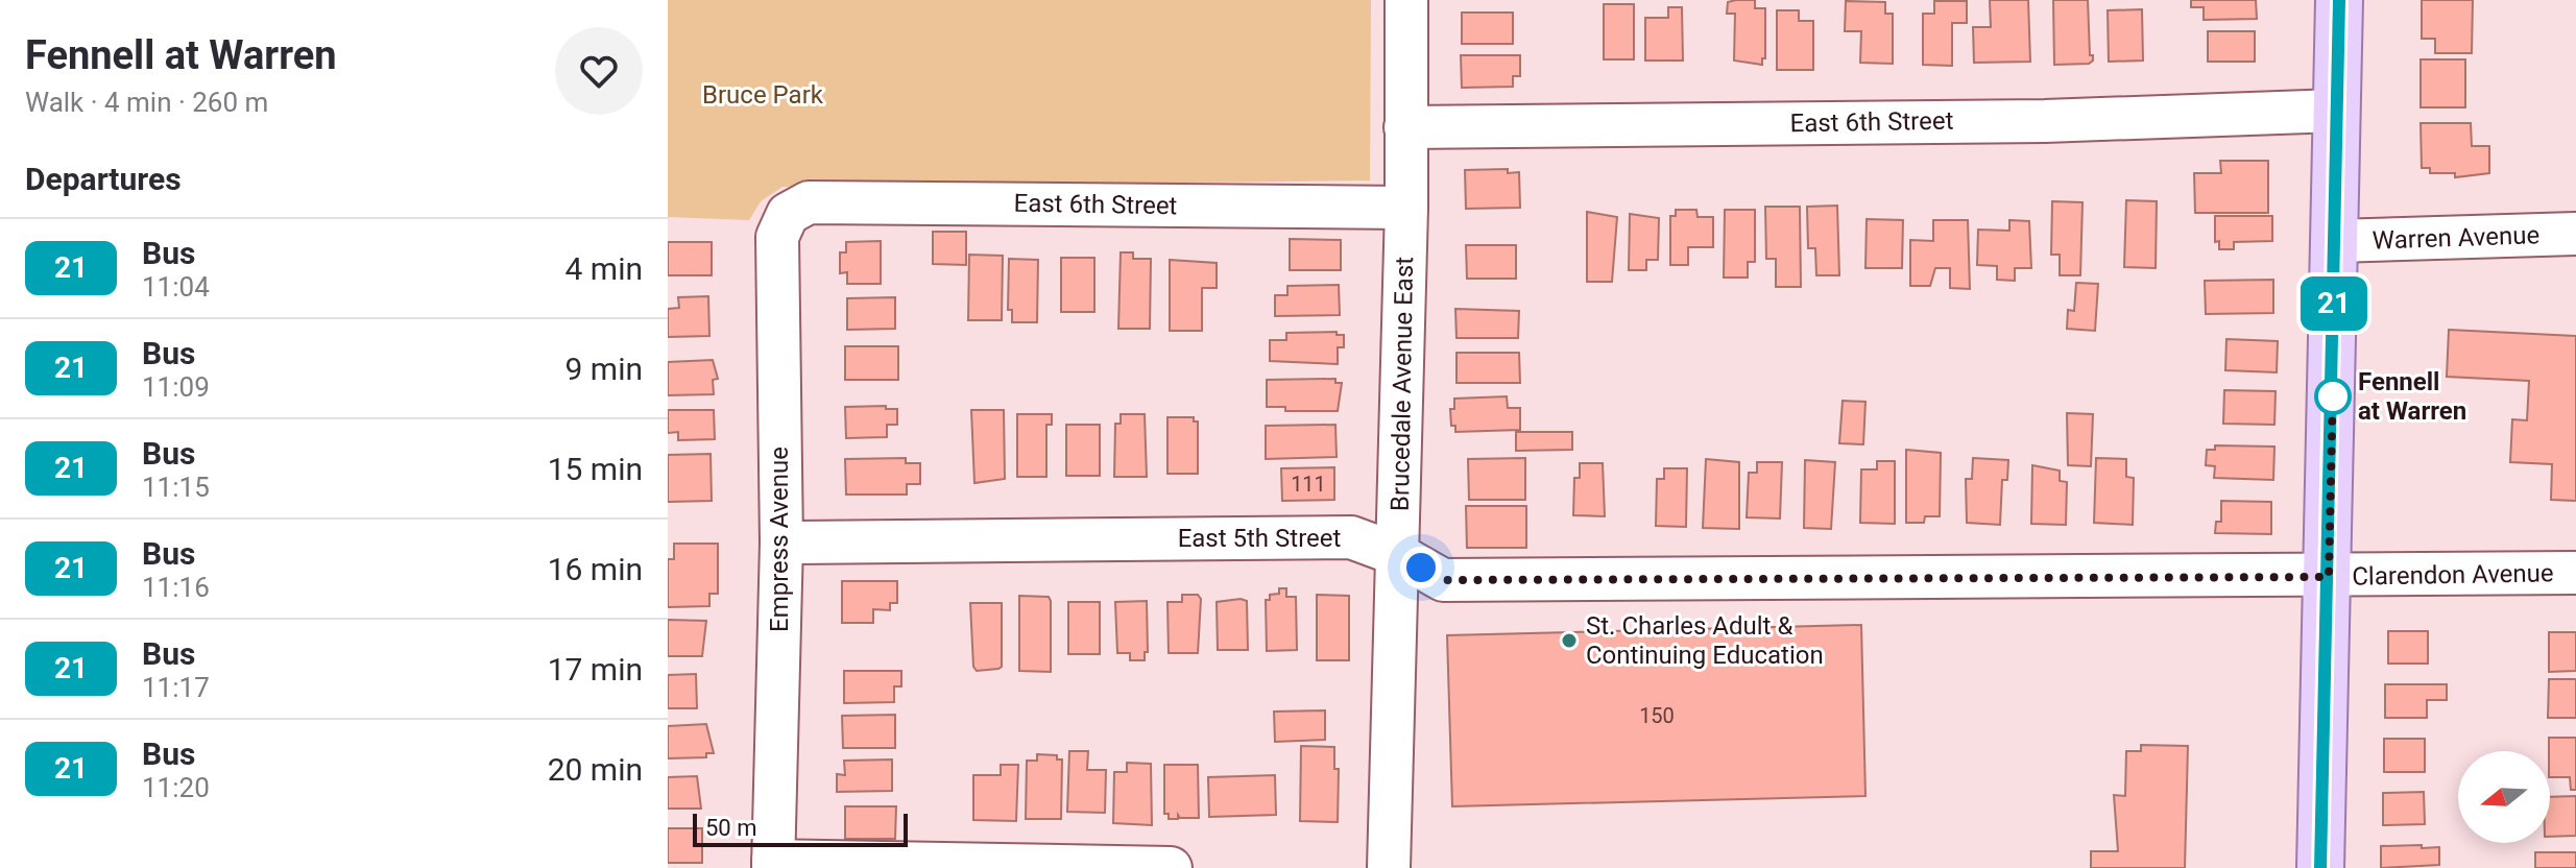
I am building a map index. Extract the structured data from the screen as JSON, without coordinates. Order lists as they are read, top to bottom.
{
  "streets": {
    "street": [
      "East 6th Street",
      "Warren Avenue",
      "Brucedale Avenue East",
      "East 5th Street",
      "Empress Avenue",
      "Clarendon Avenue"
    ]
  },
  "crossings": [
    ["East 6th Street", "Brucedale Avenue East"],
    ["East 6th Street", "Empress Avenue"],
    ["Brucedale Avenue East", "East 5th Street"],
    ["East 5th Street", "Empress Avenue"],
    ["East 5th Street", "Clarendon Avenue"]
  ],
  "parks": ["Bruce Park"],
  "places": ["Fennell at Warren", "St. Charles Adult & Continuing Education"],
  "lines": ["bus line 21"],
  "house_numbers": ["111", "150"],
  "scale_bar": "50 m",
  "north": "left",
  "page": {
    "heading": [
      ["Fennell at Warren", "Walk · 4 min · 260 m"],
      "Departures"
    ],
    "on_map": "21",
    "list": [
      {
        "mark": "21",
        "name": "Bus",
        "note": "11:04",
        "value": "4 min"
      },
      {
        "mark": "21",
        "name": "Bus",
        "note": "11:09",
        "value": "9 min"
      },
      {
        "mark": "21",
        "name": "Bus",
        "note": "11:15",
        "value": "15 min"
      },
      {
        "mark": "21",
        "name": "Bus",
        "note": "11:16",
        "value": "16 min"
      },
      {
        "mark": "21",
        "name": "Bus",
        "note": "11:17",
        "value": "17 min"
      },
      {
        "mark": "21",
        "name": "Bus",
        "note": "11:20",
        "value": "20 min"
      }
    ],
    "scale": "50 m"
  }
}
